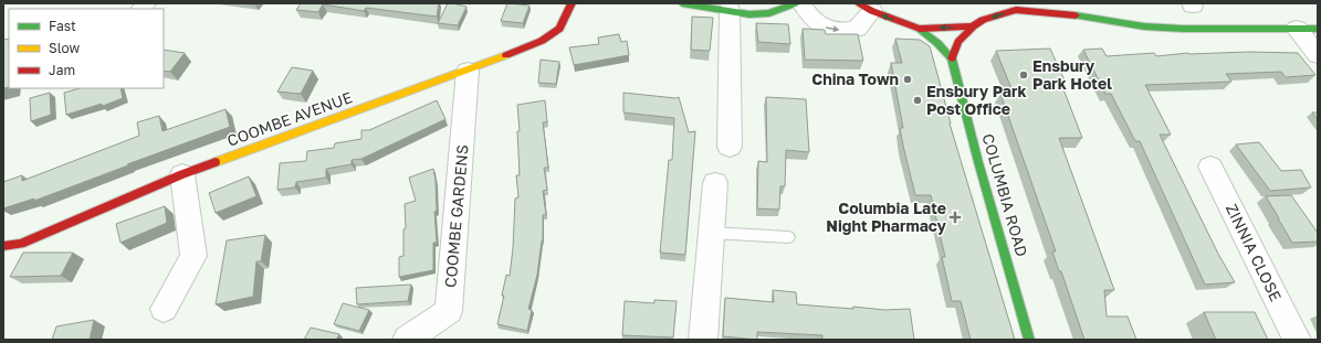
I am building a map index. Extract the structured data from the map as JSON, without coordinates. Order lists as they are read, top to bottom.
{
  "streets": {
    "street": [
      "COOMBE AVENUE",
      "COLUMBIA ROAD",
      "COOMBE GARDENS",
      "ZINNIA CLOSE"
    ]
  },
  "crossings": [
    ["COOMBE AVENUE", "COOMBE GARDENS"]
  ],
  "places": {
    "other": ["Ensbury Park Hotel", "China Town", "Ensbury Park Post Office"],
    "health": ["Columbia Late Night Pharmacy"]
  },
  "legend": ["Fast", "Slow", "Jam"]
}
